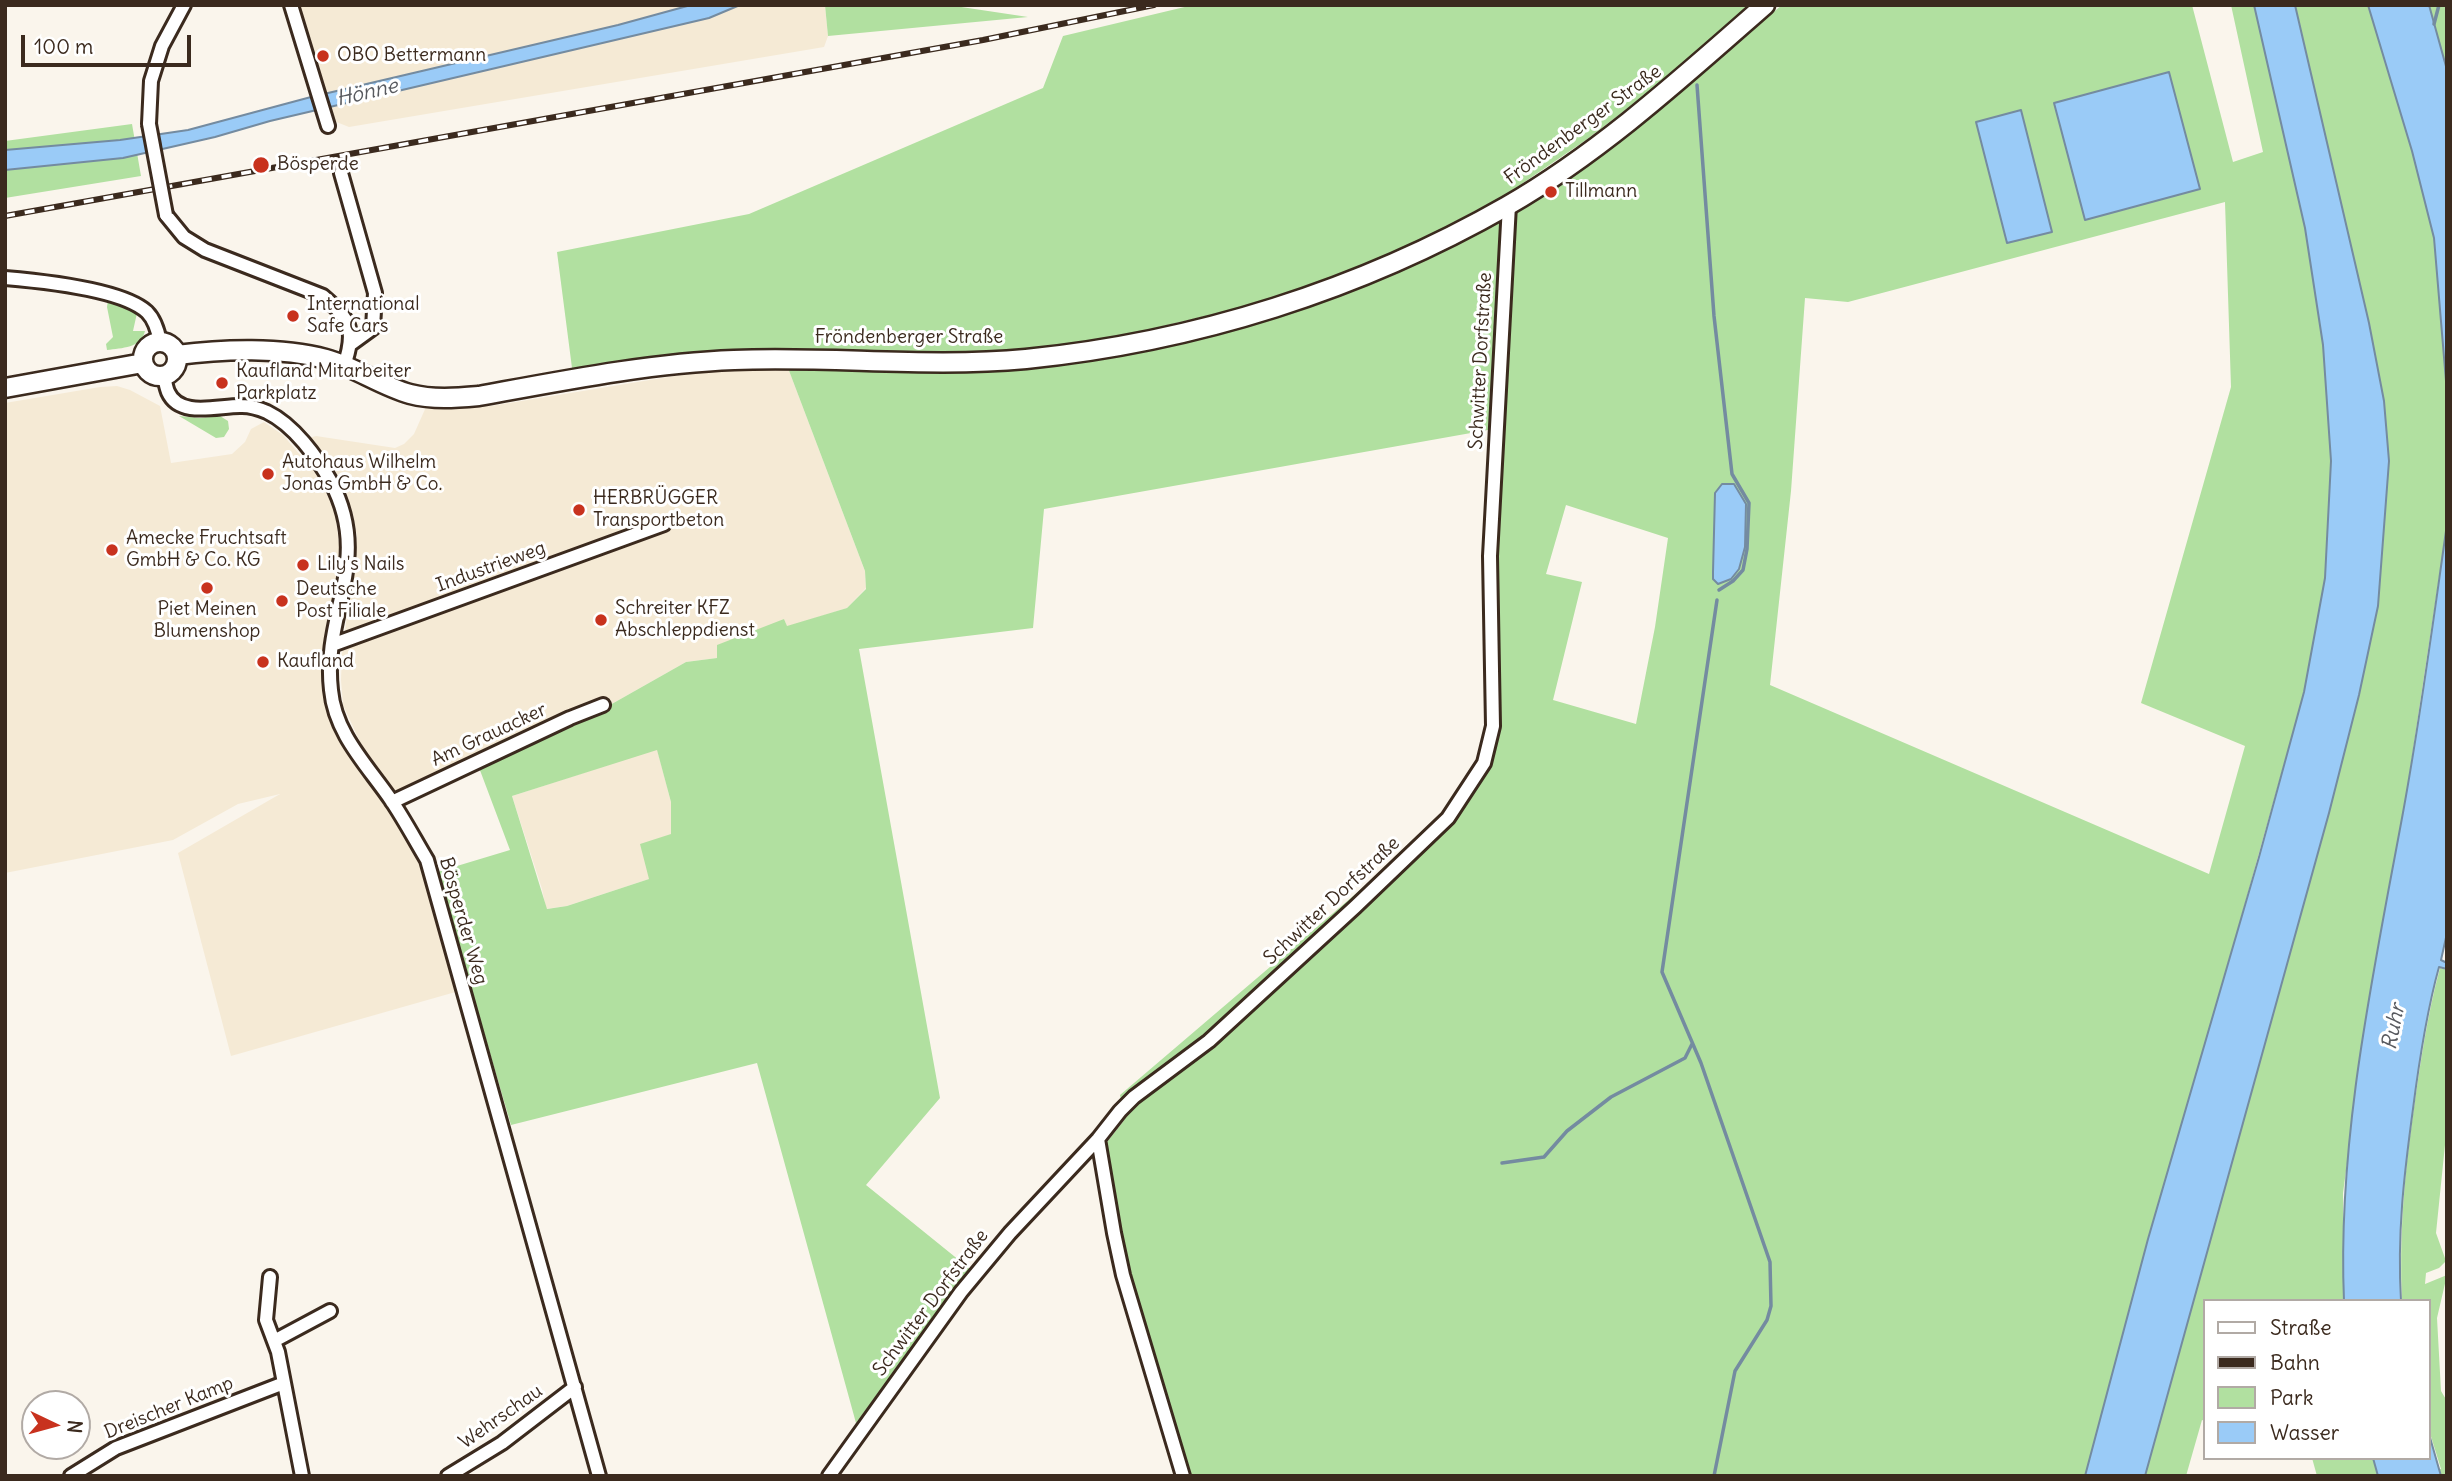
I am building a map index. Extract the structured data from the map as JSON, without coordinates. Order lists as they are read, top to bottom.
{
  "streets": {
    "main road": ["Fröndenberger Straße"],
    "street": [
      "Schwitter Dorfstraße",
      "Industrieweg",
      "Am Grauacker",
      "Bösperder Weg",
      "Dreischer Kamp",
      "Wehrschau"
    ]
  },
  "crossings": [
    ["Fröndenberger Straße", "Schwitter Dorfstraße"],
    ["Fröndenberger Straße", "Bösperder Weg"],
    ["Industrieweg", "Bösperder Weg"],
    ["Am Grauacker", "Bösperder Weg"],
    ["Bösperder Weg", "Wehrschau"]
  ],
  "water": ["Hönne", "Ruhr"],
  "places": [
    "OBO Bettermann",
    "Bösperde",
    "Tillmann",
    "International Safe Cars",
    "Kaufland Mitarbeiter Parkplatz",
    "Autohaus Wilhelm Jonas GmbH & Co.",
    "HERBRÜGGER Transportbeton",
    "Amecke Fruchtsaft GmbH & Co. KG",
    "Lily's Nails",
    "Piet Meinen Blumenshop",
    "Deutsche Post Filiale",
    "Schreiter KFZ Abschleppdienst",
    "Kaufland"
  ],
  "legend": [
    "Straße",
    "Bahn",
    "Park",
    "Wasser"
  ],
  "scale_bar": "100 m",
  "north": "right"
}
